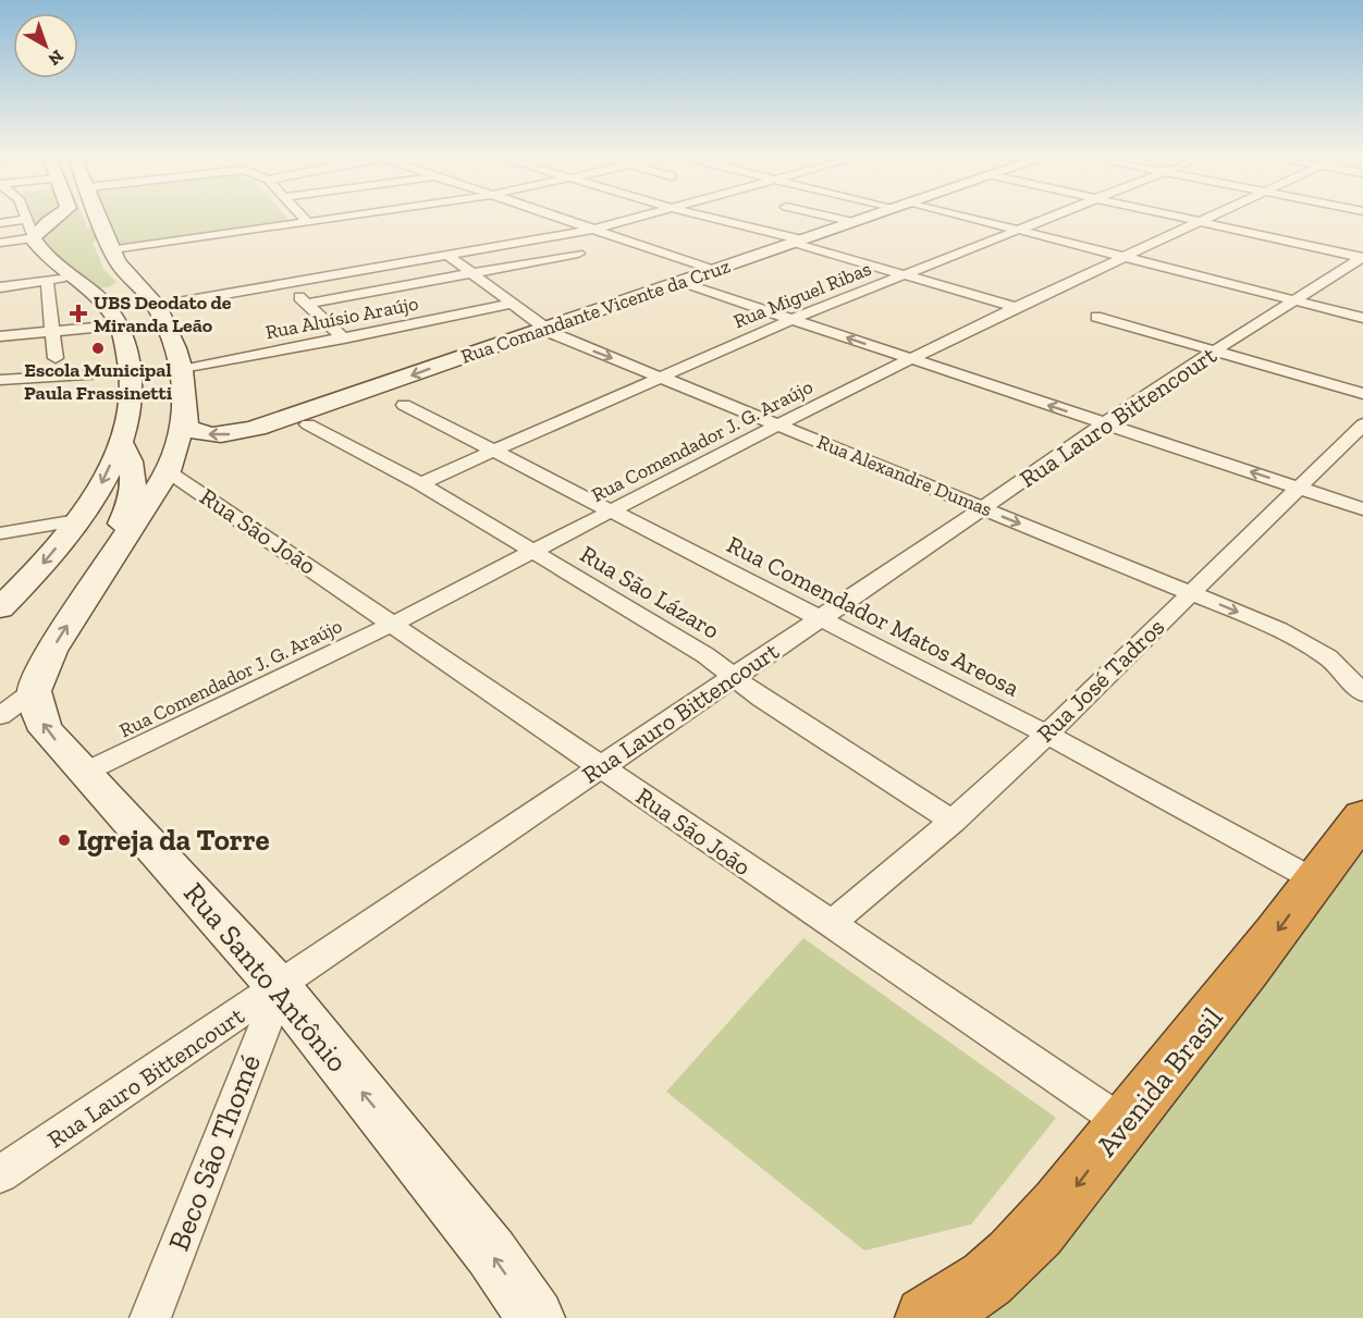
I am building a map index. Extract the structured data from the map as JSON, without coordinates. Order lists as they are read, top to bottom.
{
  "streets": {
    "highway": ["Avenida Brasil"],
    "street": [
      "Rua Miguel Ribas",
      "Rua Comandante Vicente da Cruz",
      "Rua Aluísio Araújo",
      "Rua Lauro Bittencourt",
      "Rua Comendador J. G. Araújo",
      "Rua Alexandre Dumas",
      "Rua São João",
      "Rua São Lázaro",
      "Rua Comendador Matos Areosa",
      "Rua José Tadros",
      "Rua Santo Antônio",
      "Beco São Thomé"
    ]
  },
  "crossings": [
    ["Rua Miguel Ribas", "Rua Alexandre Dumas"],
    ["Rua Miguel Ribas", "Rua São Lázaro"],
    ["Rua Miguel Ribas", "Rua Comendador Matos Areosa"],
    ["Rua Comandante Vicente da Cruz", "Rua Alexandre Dumas"],
    ["Rua Comandante Vicente da Cruz", "Rua Santo Antônio"],
    ["Rua Aluísio Araújo", "Rua Alexandre Dumas"],
    ["Rua Lauro Bittencourt", "Rua Alexandre Dumas"],
    ["Rua Lauro Bittencourt", "Rua São João"],
    ["Rua Lauro Bittencourt", "Rua São Lázaro"],
    ["Rua Lauro Bittencourt", "Rua Comendador Matos Areosa"],
    ["Rua Lauro Bittencourt", "Rua Santo Antônio"],
    ["Rua Lauro Bittencourt", "Beco São Thomé"],
    ["Rua Comendador J. G. Araújo", "Rua Alexandre Dumas"],
    ["Rua Comendador J. G. Araújo", "Rua São João"],
    ["Rua Comendador J. G. Araújo", "Rua São Lázaro"],
    ["Rua Comendador J. G. Araújo", "Rua Comendador Matos Areosa"],
    ["Rua Comendador J. G. Araújo", "Rua Santo Antônio"],
    ["Rua Alexandre Dumas", "Rua José Tadros"],
    ["Rua São João", "Rua José Tadros"],
    ["Rua São João", "Rua Santo Antônio"],
    ["Rua São João", "Avenida Brasil"],
    ["Rua São Lázaro", "Rua José Tadros"],
    ["Rua Comendador Matos Areosa", "Rua José Tadros"],
    ["Rua Comendador Matos Areosa", "Avenida Brasil"],
    ["Rua Santo Antônio", "Beco São Thomé"]
  ],
  "one_way": ["Rua Santo Antônio", "Avenida Brasil"],
  "places": {
    "health": ["UBS Deodato de Miranda Leão"],
    "other": ["Escola Municipal Paula Frassinetti", "Igreja da Torre"]
  },
  "north": "bottom right"
}
